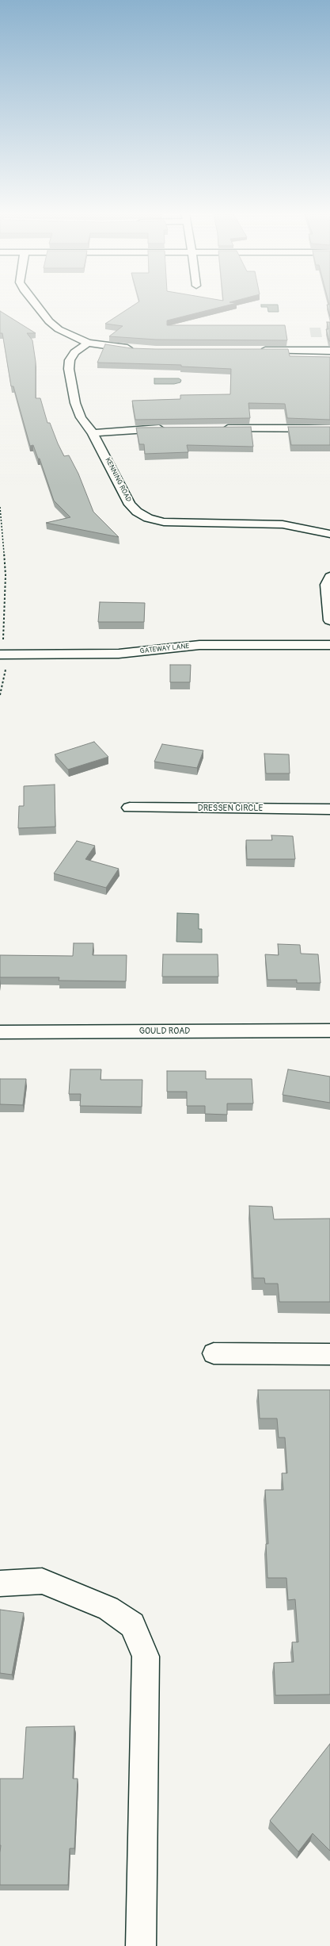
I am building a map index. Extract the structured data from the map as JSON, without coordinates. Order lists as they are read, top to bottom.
{
  "streets": {
    "street": [
      "KENNING ROAD",
      "GATEWAY LANE",
      "DRESSEN CIRCLE",
      "GOULD ROAD"
    ]
  }
}
